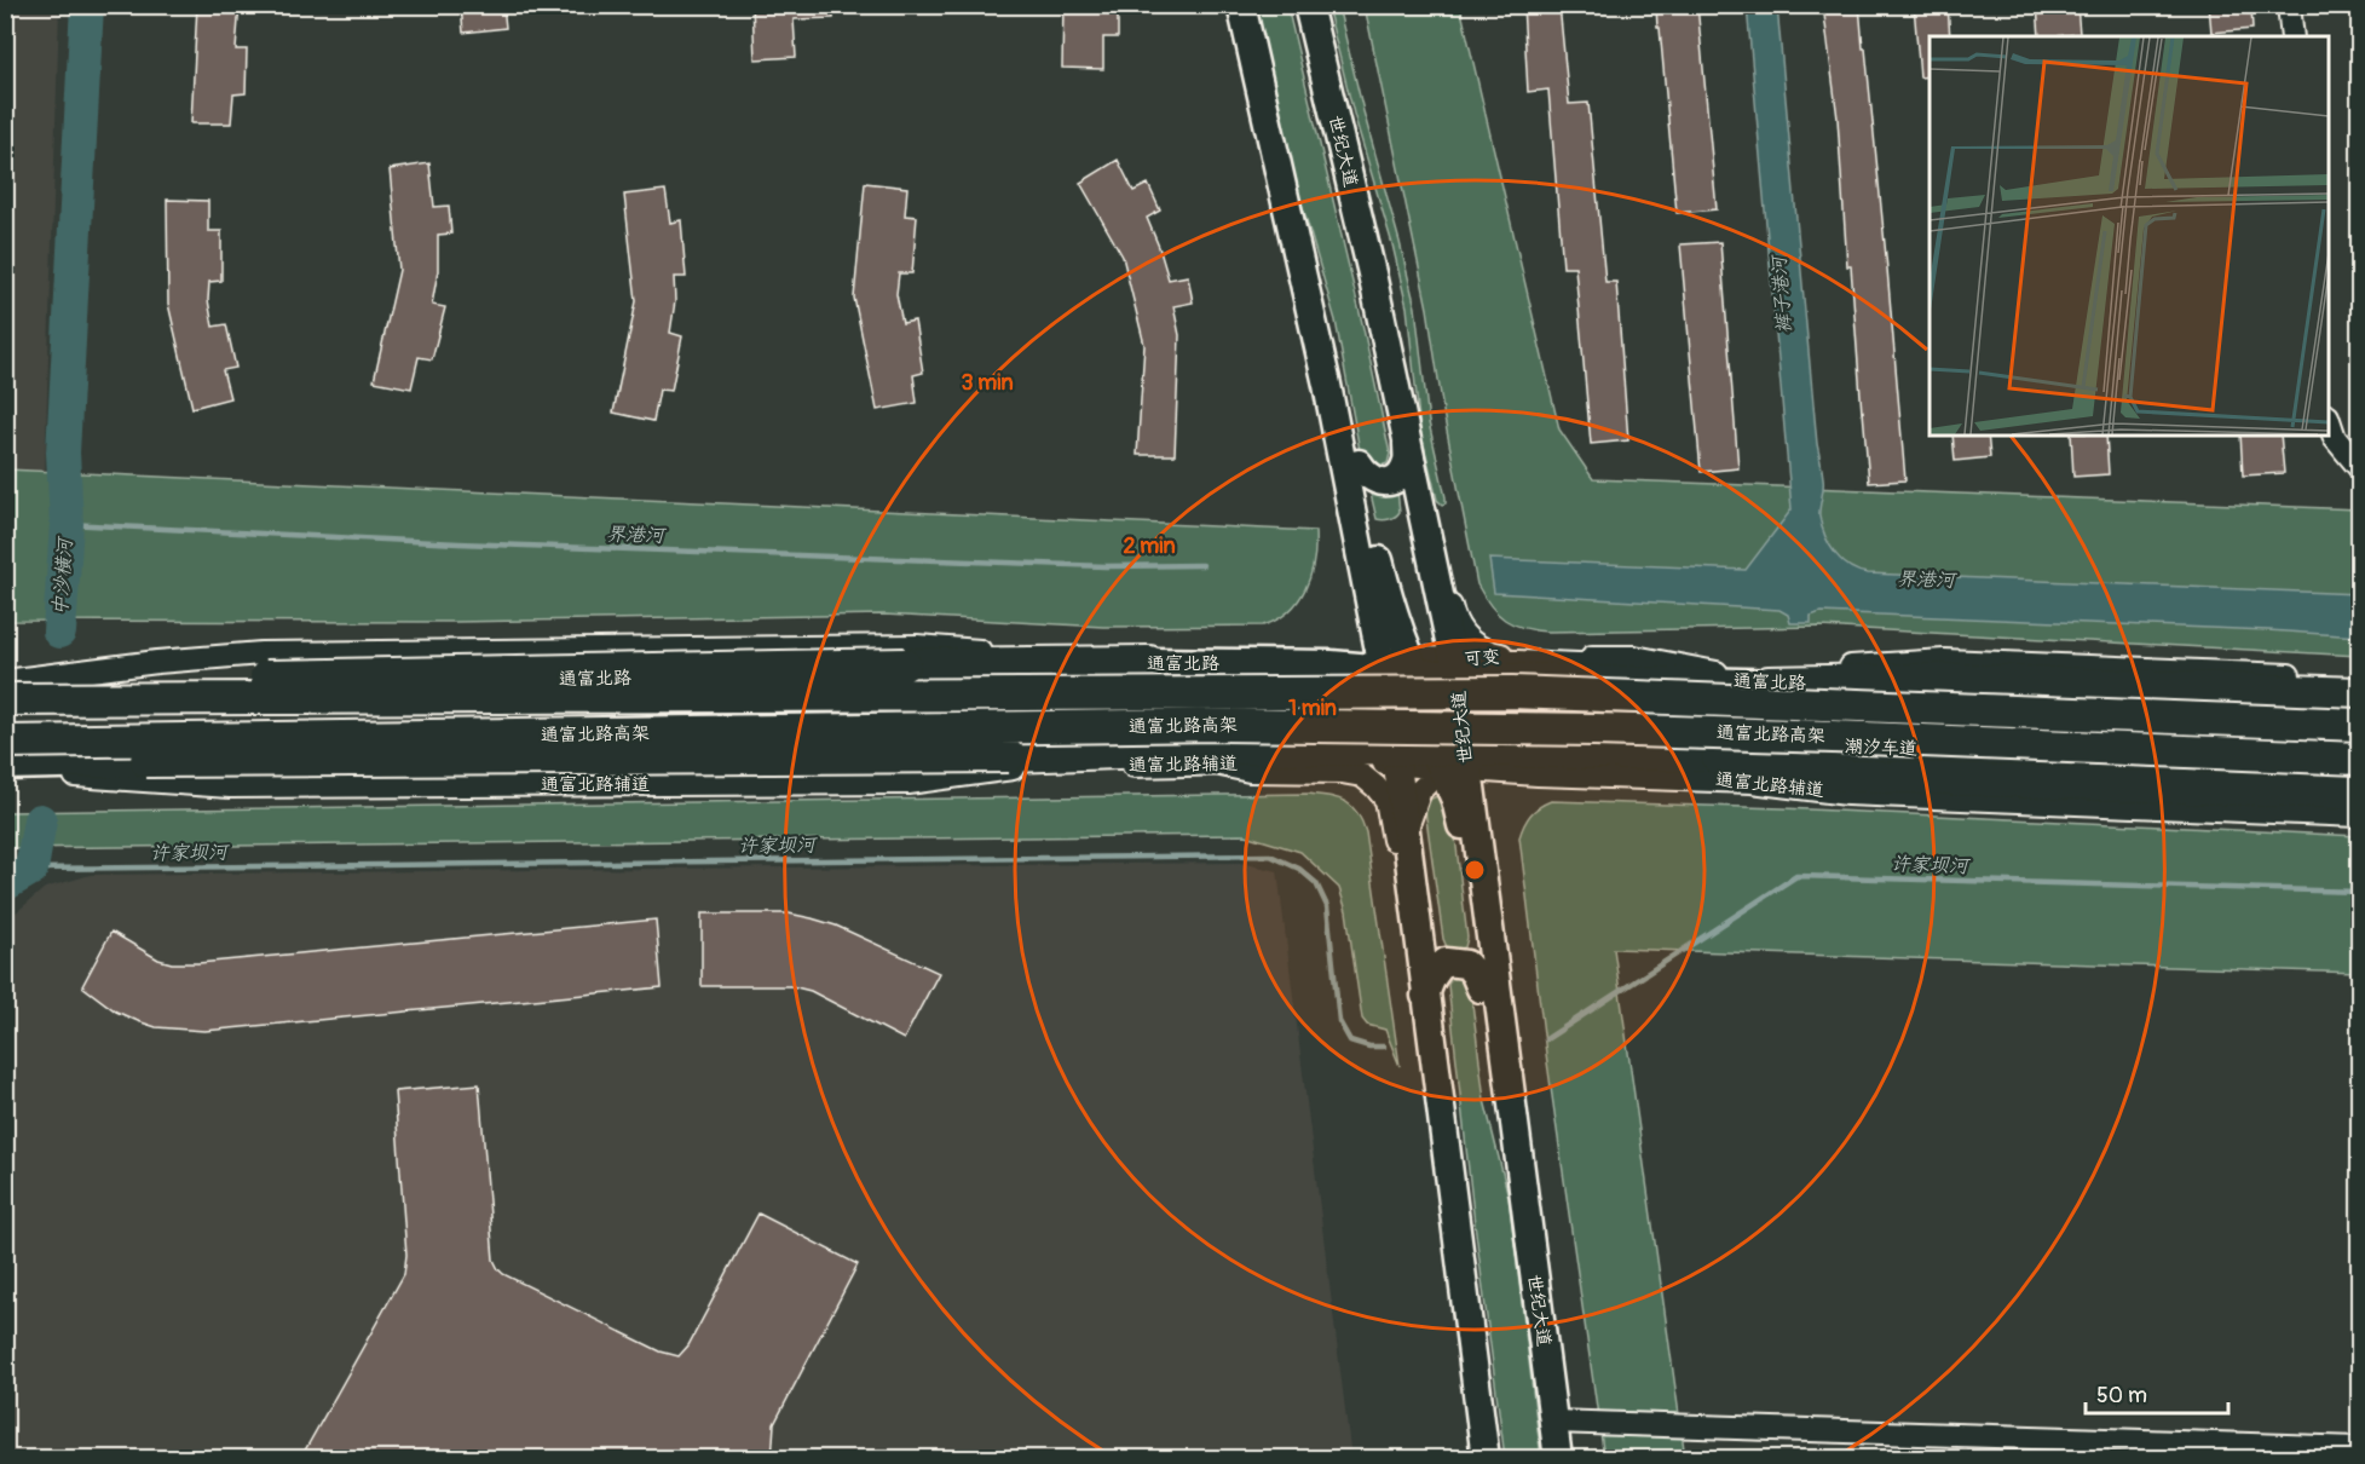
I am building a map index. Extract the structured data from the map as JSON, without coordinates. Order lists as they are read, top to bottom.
{
  "streets": {
    "highway": ["通富北路高架"],
    "main road": ["世纪大道", "通富北路"],
    "street": ["可变", "潮汐车道", "通富北路辅道"]
  },
  "crossings": [
    ["世纪大道", "可变"],
    ["世纪大道", "通富北路"],
    ["世纪大道", "潮汐车道"],
    ["可变", "通富北路"]
  ],
  "water": [
    "裤子港河",
    "界港河",
    "中沙横河",
    "许家坝河"
  ],
  "scale_bar": "50 m",
  "rings": ["3 min", "2 min", "1 min"]
}
